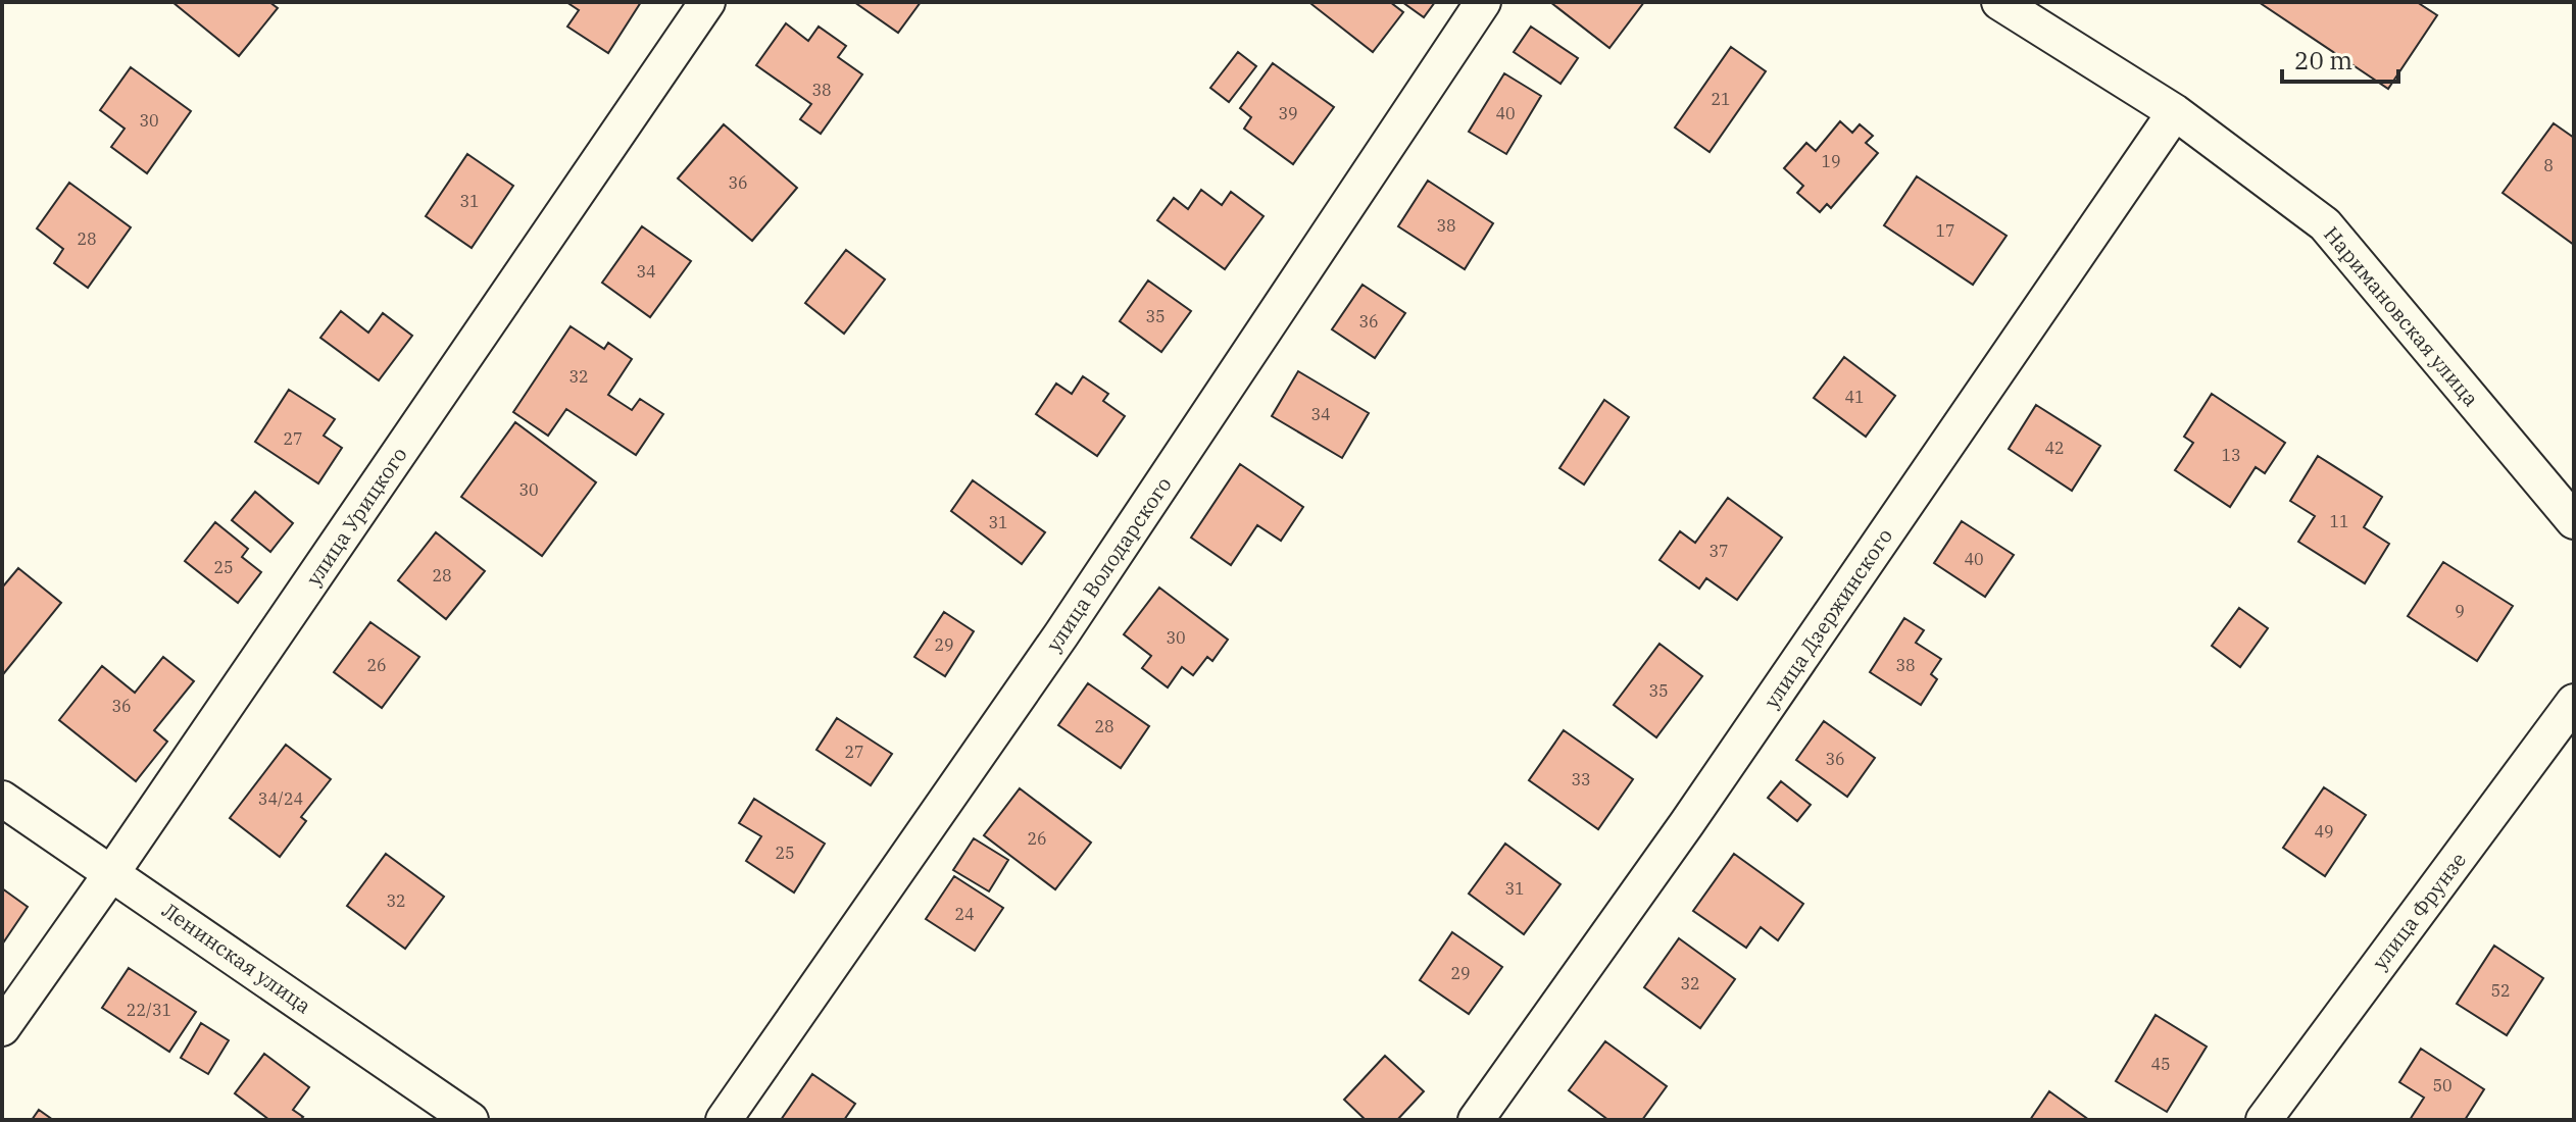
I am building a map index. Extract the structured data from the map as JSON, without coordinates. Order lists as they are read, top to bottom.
{
  "streets": {
    "street": [
      "Наримановская улица",
      "улица Урицкого",
      "улица Володарского",
      "улица Дзержинского",
      "улица Фрунзе",
      "Ленинская улица"
    ]
  },
  "crossings": [
    ["Наримановская улица", "улица Дзержинского"],
    ["улица Урицкого", "Ленинская улица"]
  ],
  "house_numbers": [
    "38",
    "21",
    "39",
    "40",
    "30",
    "19",
    "8",
    "36",
    "31",
    "38",
    "17",
    "28",
    "34",
    "35",
    "36",
    "32",
    "41",
    "34",
    "27",
    "42",
    "13",
    "30",
    "11",
    "31",
    "37",
    "40",
    "25",
    "28",
    "9",
    "30",
    "29",
    "26",
    "38",
    "35",
    "36",
    "28",
    "27",
    "36",
    "33",
    "34/24",
    "49",
    "26",
    "25",
    "31",
    "32",
    "24",
    "29",
    "32",
    "52",
    "22/31",
    "45",
    "50"
  ],
  "scale_bar": "20 m"
}
